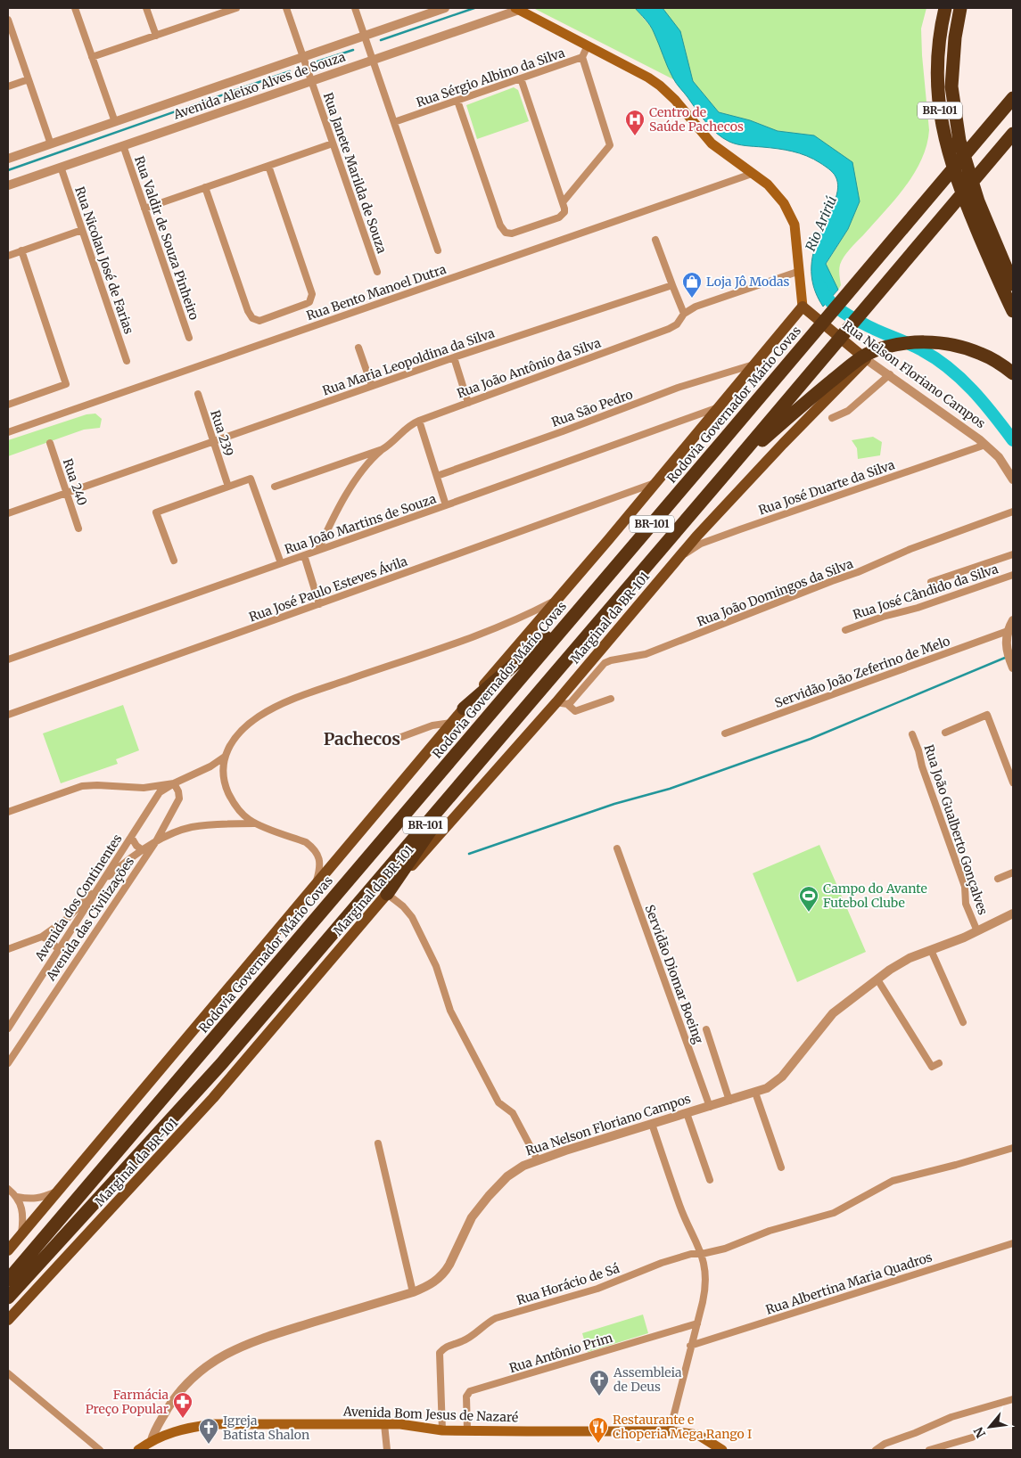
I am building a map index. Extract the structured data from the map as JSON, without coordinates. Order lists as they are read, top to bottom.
{
  "streets": {
    "highway": ["BR-101", "Rodovia Governador Mário Covas"],
    "main road": ["Rua Nelson Floriano Campos", "Marginal da BR-101", "Avenida Bom Jesus de Nazaré"],
    "street": [
      "Rua Sérgio Albino da Silva",
      "Avenida Aleixo Alves de Souza",
      "Rua Janete Marilda de Souza",
      "Rua Valdir de Souza Pinheiro",
      "Rua Nicolau José de Farias",
      "Rua Bento Manoel Dutra",
      "Rua Maria Leopoldina da Silva",
      "Rua João Antônio da Silva",
      "Rua São Pedro",
      "Rua 239",
      "Rua 240",
      "Rua José Duarte da Silva",
      "Rua João Martins de Souza",
      "Rua José Paulo Esteves Ávila",
      "Rua José Cândido da Silva",
      "Rua João Domingos da Silva",
      "Servidão João Zeferino de Melo",
      "Rua João Gualberto Gonçalves",
      "Avenida dos Continentes",
      "Avenida das Civilizações",
      "Servidão Diomar Boeing",
      "Rua Albertina Maria Quadros",
      "Rua Horácio de Sá",
      "Rua Antônio Prim"
    ]
  },
  "crossings": [
    ["Avenida Aleixo Alves de Souza", "Rua Janete Marilda de Souza"],
    ["Avenida Aleixo Alves de Souza", "Rua Valdir de Souza Pinheiro"],
    ["Avenida Aleixo Alves de Souza", "Rua Nicolau José de Farias"],
    ["Rua Maria Leopoldina da Silva", "Rua 239"],
    ["Rua Maria Leopoldina da Silva", "Rua 240"],
    ["Rua João Antônio da Silva", "Rua João Martins de Souza"],
    ["Rua Nelson Floriano Campos", "Rua José Duarte da Silva"],
    ["Rua Nelson Floriano Campos", "Marginal da BR-101"],
    ["Rua Nelson Floriano Campos", "Rua João Gualberto Gonçalves"],
    ["Rua Nelson Floriano Campos", "Servidão Diomar Boeing"],
    ["Rua Nelson Floriano Campos", "Avenida Bom Jesus de Nazaré"],
    ["Rua José Duarte da Silva", "Marginal da BR-101"],
    ["Rua João Domingos da Silva", "Marginal da BR-101"],
    ["Avenida dos Continentes", "Avenida das Civilizações"],
    ["Rua Horácio de Sá", "Avenida Bom Jesus de Nazaré"],
    ["Rua Antônio Prim", "Avenida Bom Jesus de Nazaré"]
  ],
  "districts": ["Pachecos"],
  "water": ["Rio Aririú"],
  "places": {
    "hospital": ["Centro de Saúde Pachecos"],
    "shop": ["Loja Jô Modas"],
    "sports": ["Campo do Avante Futebol Clube"],
    "church": ["Assembleia de Deus", "Igreja Batista Shalon"],
    "pharmacy": ["Farmácia Preço Popular"],
    "restaurant": ["Restaurante e Choperia Mega Rango I"]
  },
  "north": "bottom left"
}
